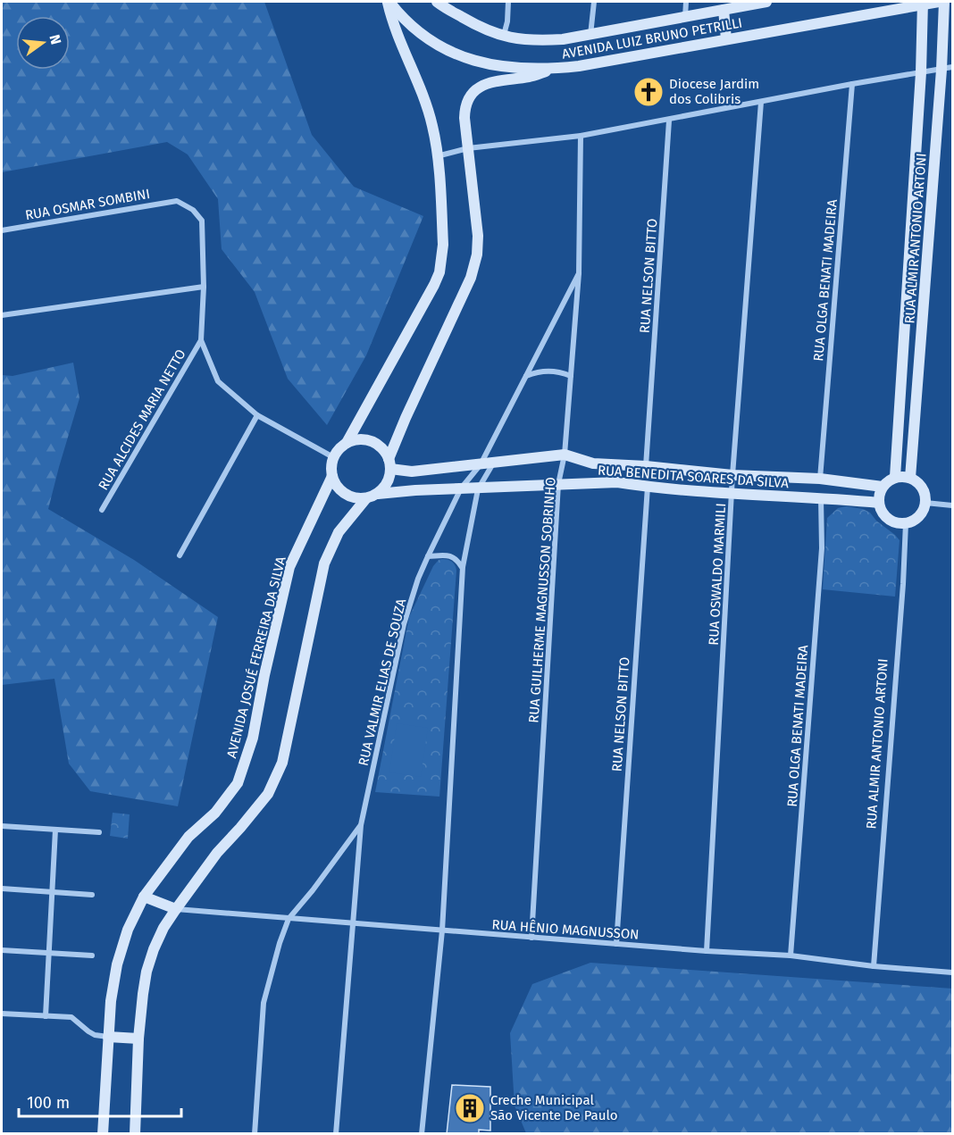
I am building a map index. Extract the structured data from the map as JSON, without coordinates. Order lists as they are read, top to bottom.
{
  "streets": {
    "main road": [
      "AVENIDA LUIZ BRUNO PETRILLI",
      "RUA ALMIR ANTONIO ARTONI",
      "RUA BENEDITA SOARES DA SILVA",
      "AVENIDA JOSUÉ FERREIRA DA SILVA"
    ],
    "street": [
      "RUA OSMAR SOMBINI",
      "RUA NELSON BITTO",
      "RUA OLGA BENATI MADEIRA",
      "RUA ALCIDES MARIA NETTO",
      "RUA OSWALDO MARMILI",
      "RUA GUILHERME MAGNUSSON SOBRINHO",
      "RUA VALMIR ELIAS DE SOUZA",
      "RUA HÊNIO MAGNUSSON"
    ]
  },
  "crossings": [
    ["AVENIDA LUIZ BRUNO PETRILLI", "RUA ALMIR ANTONIO ARTONI"],
    ["RUA ALMIR ANTONIO ARTONI", "RUA BENEDITA SOARES DA SILVA"],
    ["RUA ALMIR ANTONIO ARTONI", "RUA HÊNIO MAGNUSSON"],
    ["RUA NELSON BITTO", "RUA BENEDITA SOARES DA SILVA"],
    ["RUA NELSON BITTO", "RUA HÊNIO MAGNUSSON"],
    ["RUA OLGA BENATI MADEIRA", "RUA BENEDITA SOARES DA SILVA"],
    ["RUA OLGA BENATI MADEIRA", "RUA HÊNIO MAGNUSSON"],
    ["RUA BENEDITA SOARES DA SILVA", "RUA OSWALDO MARMILI"],
    ["RUA BENEDITA SOARES DA SILVA", "RUA GUILHERME MAGNUSSON SOBRINHO"],
    ["RUA BENEDITA SOARES DA SILVA", "AVENIDA JOSUÉ FERREIRA DA SILVA"],
    ["RUA BENEDITA SOARES DA SILVA", "RUA VALMIR ELIAS DE SOUZA"],
    ["RUA OSWALDO MARMILI", "RUA HÊNIO MAGNUSSON"],
    ["RUA GUILHERME MAGNUSSON SOBRINHO", "RUA VALMIR ELIAS DE SOUZA"],
    ["RUA GUILHERME MAGNUSSON SOBRINHO", "RUA HÊNIO MAGNUSSON"],
    ["RUA VALMIR ELIAS DE SOUZA", "RUA HÊNIO MAGNUSSON"]
  ],
  "places": {
    "church": ["Diocese Jardim dos Colibris"],
    "building": ["Creche Municipal São Vicente De Paulo"]
  },
  "scale_bar": "100 m",
  "north": "right"
}
